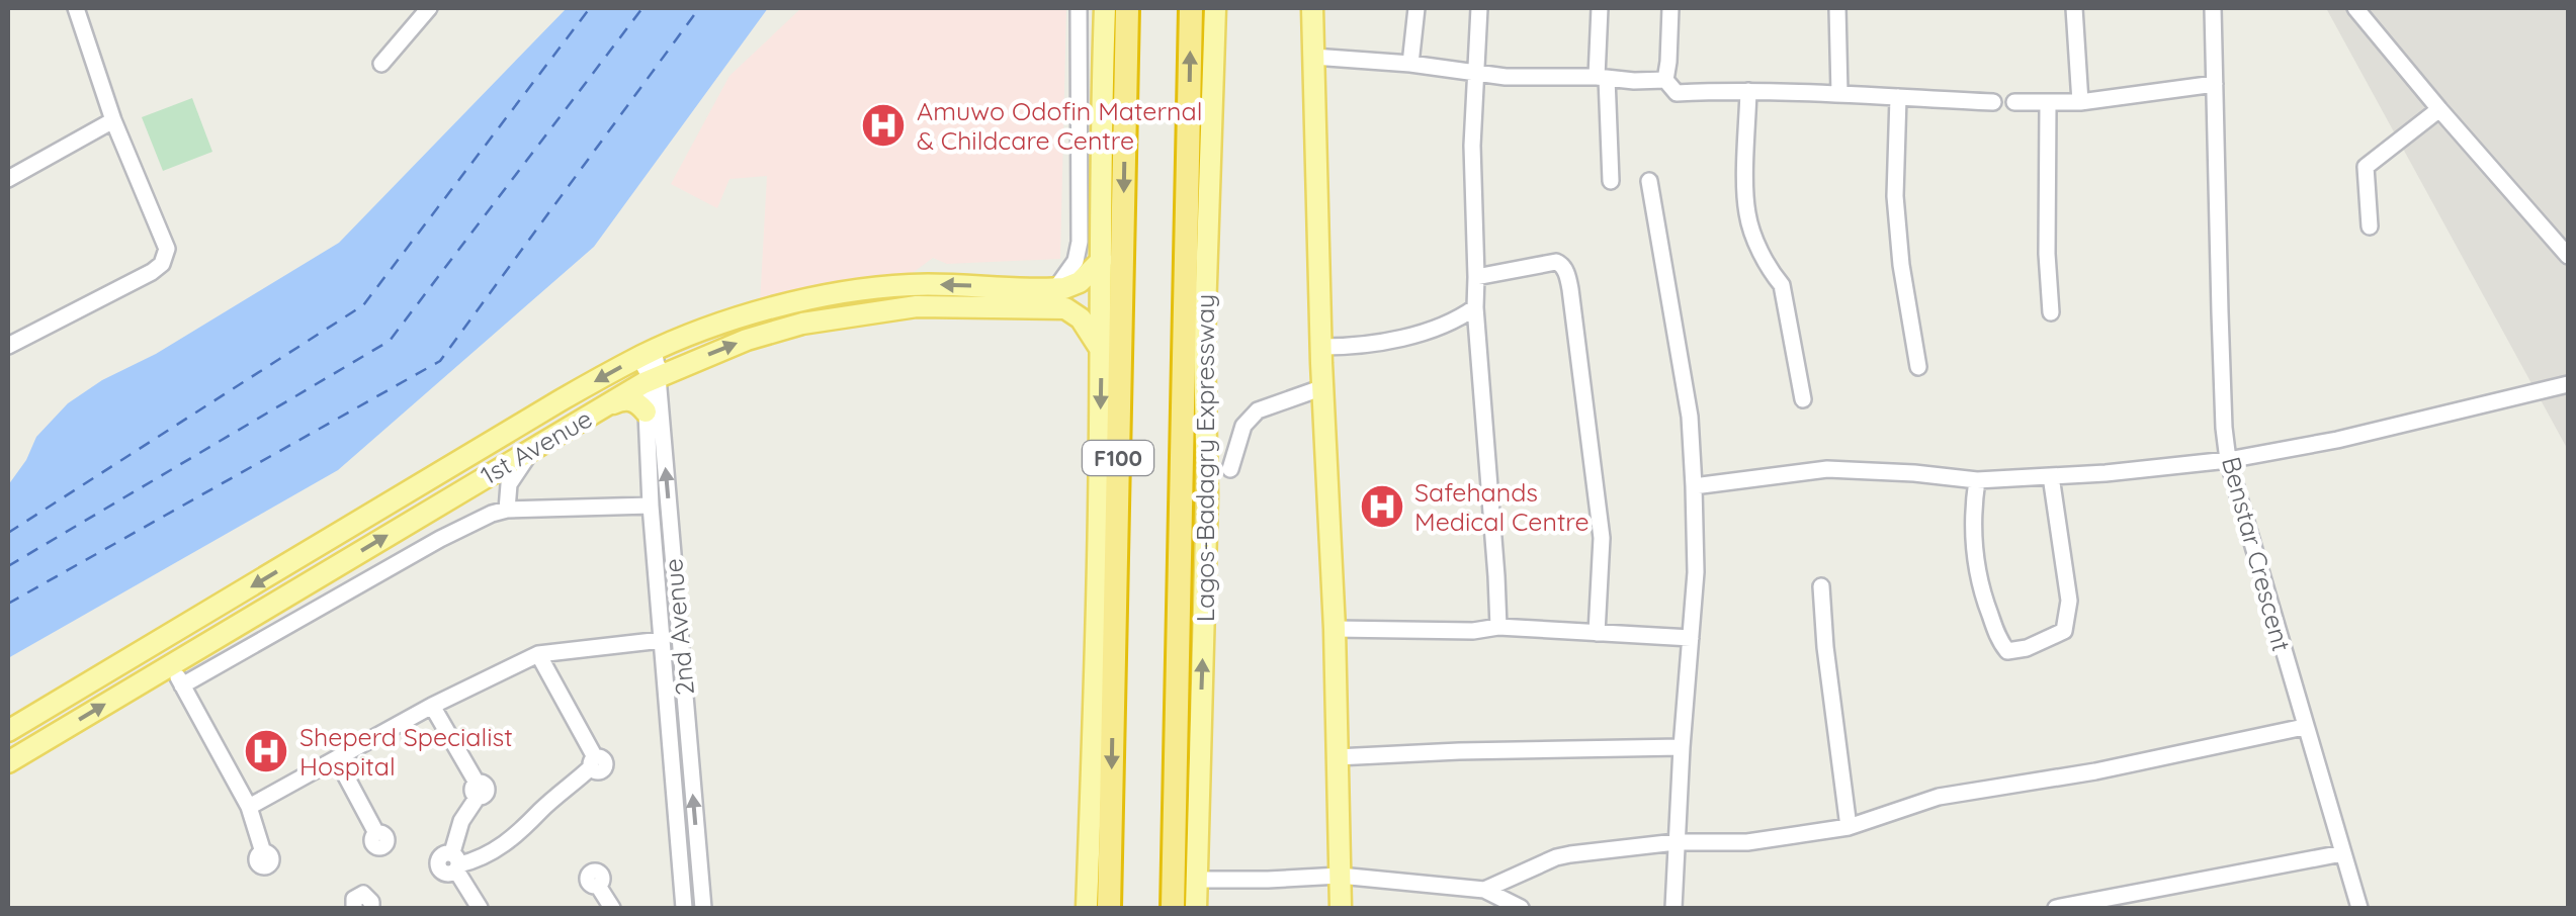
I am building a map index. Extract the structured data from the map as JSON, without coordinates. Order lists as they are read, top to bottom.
{
  "streets": {
    "highway": ["F100", "Lagos-Badagry Expressway"],
    "main road": ["1st Avenue"],
    "street": ["Benstar Crescent", "2nd Avenue"]
  },
  "crossings": [
    ["1st Avenue", "2nd Avenue"]
  ],
  "places": {
    "hospital": ["Amuwo Odofin Maternal & Childcare Centre", "Safehands Medical Centre", "Sheperd Specialist Hospital"]
  }
}
